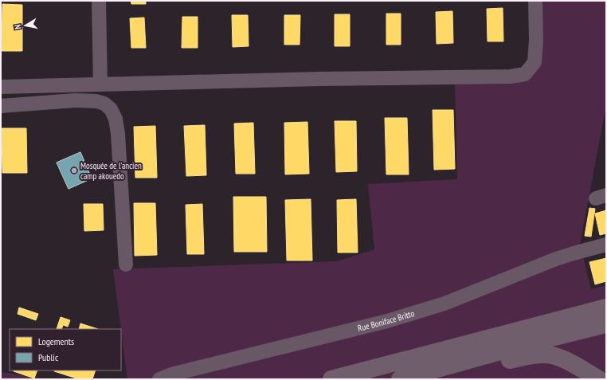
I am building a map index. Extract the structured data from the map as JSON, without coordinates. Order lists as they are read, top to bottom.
{
  "streets": {
    "street": ["Rue Boniface Britto"]
  },
  "places": ["Mosquée de l'ancien camp akouedo"],
  "legend": ["Logements", "Public"],
  "north": "left"
}
